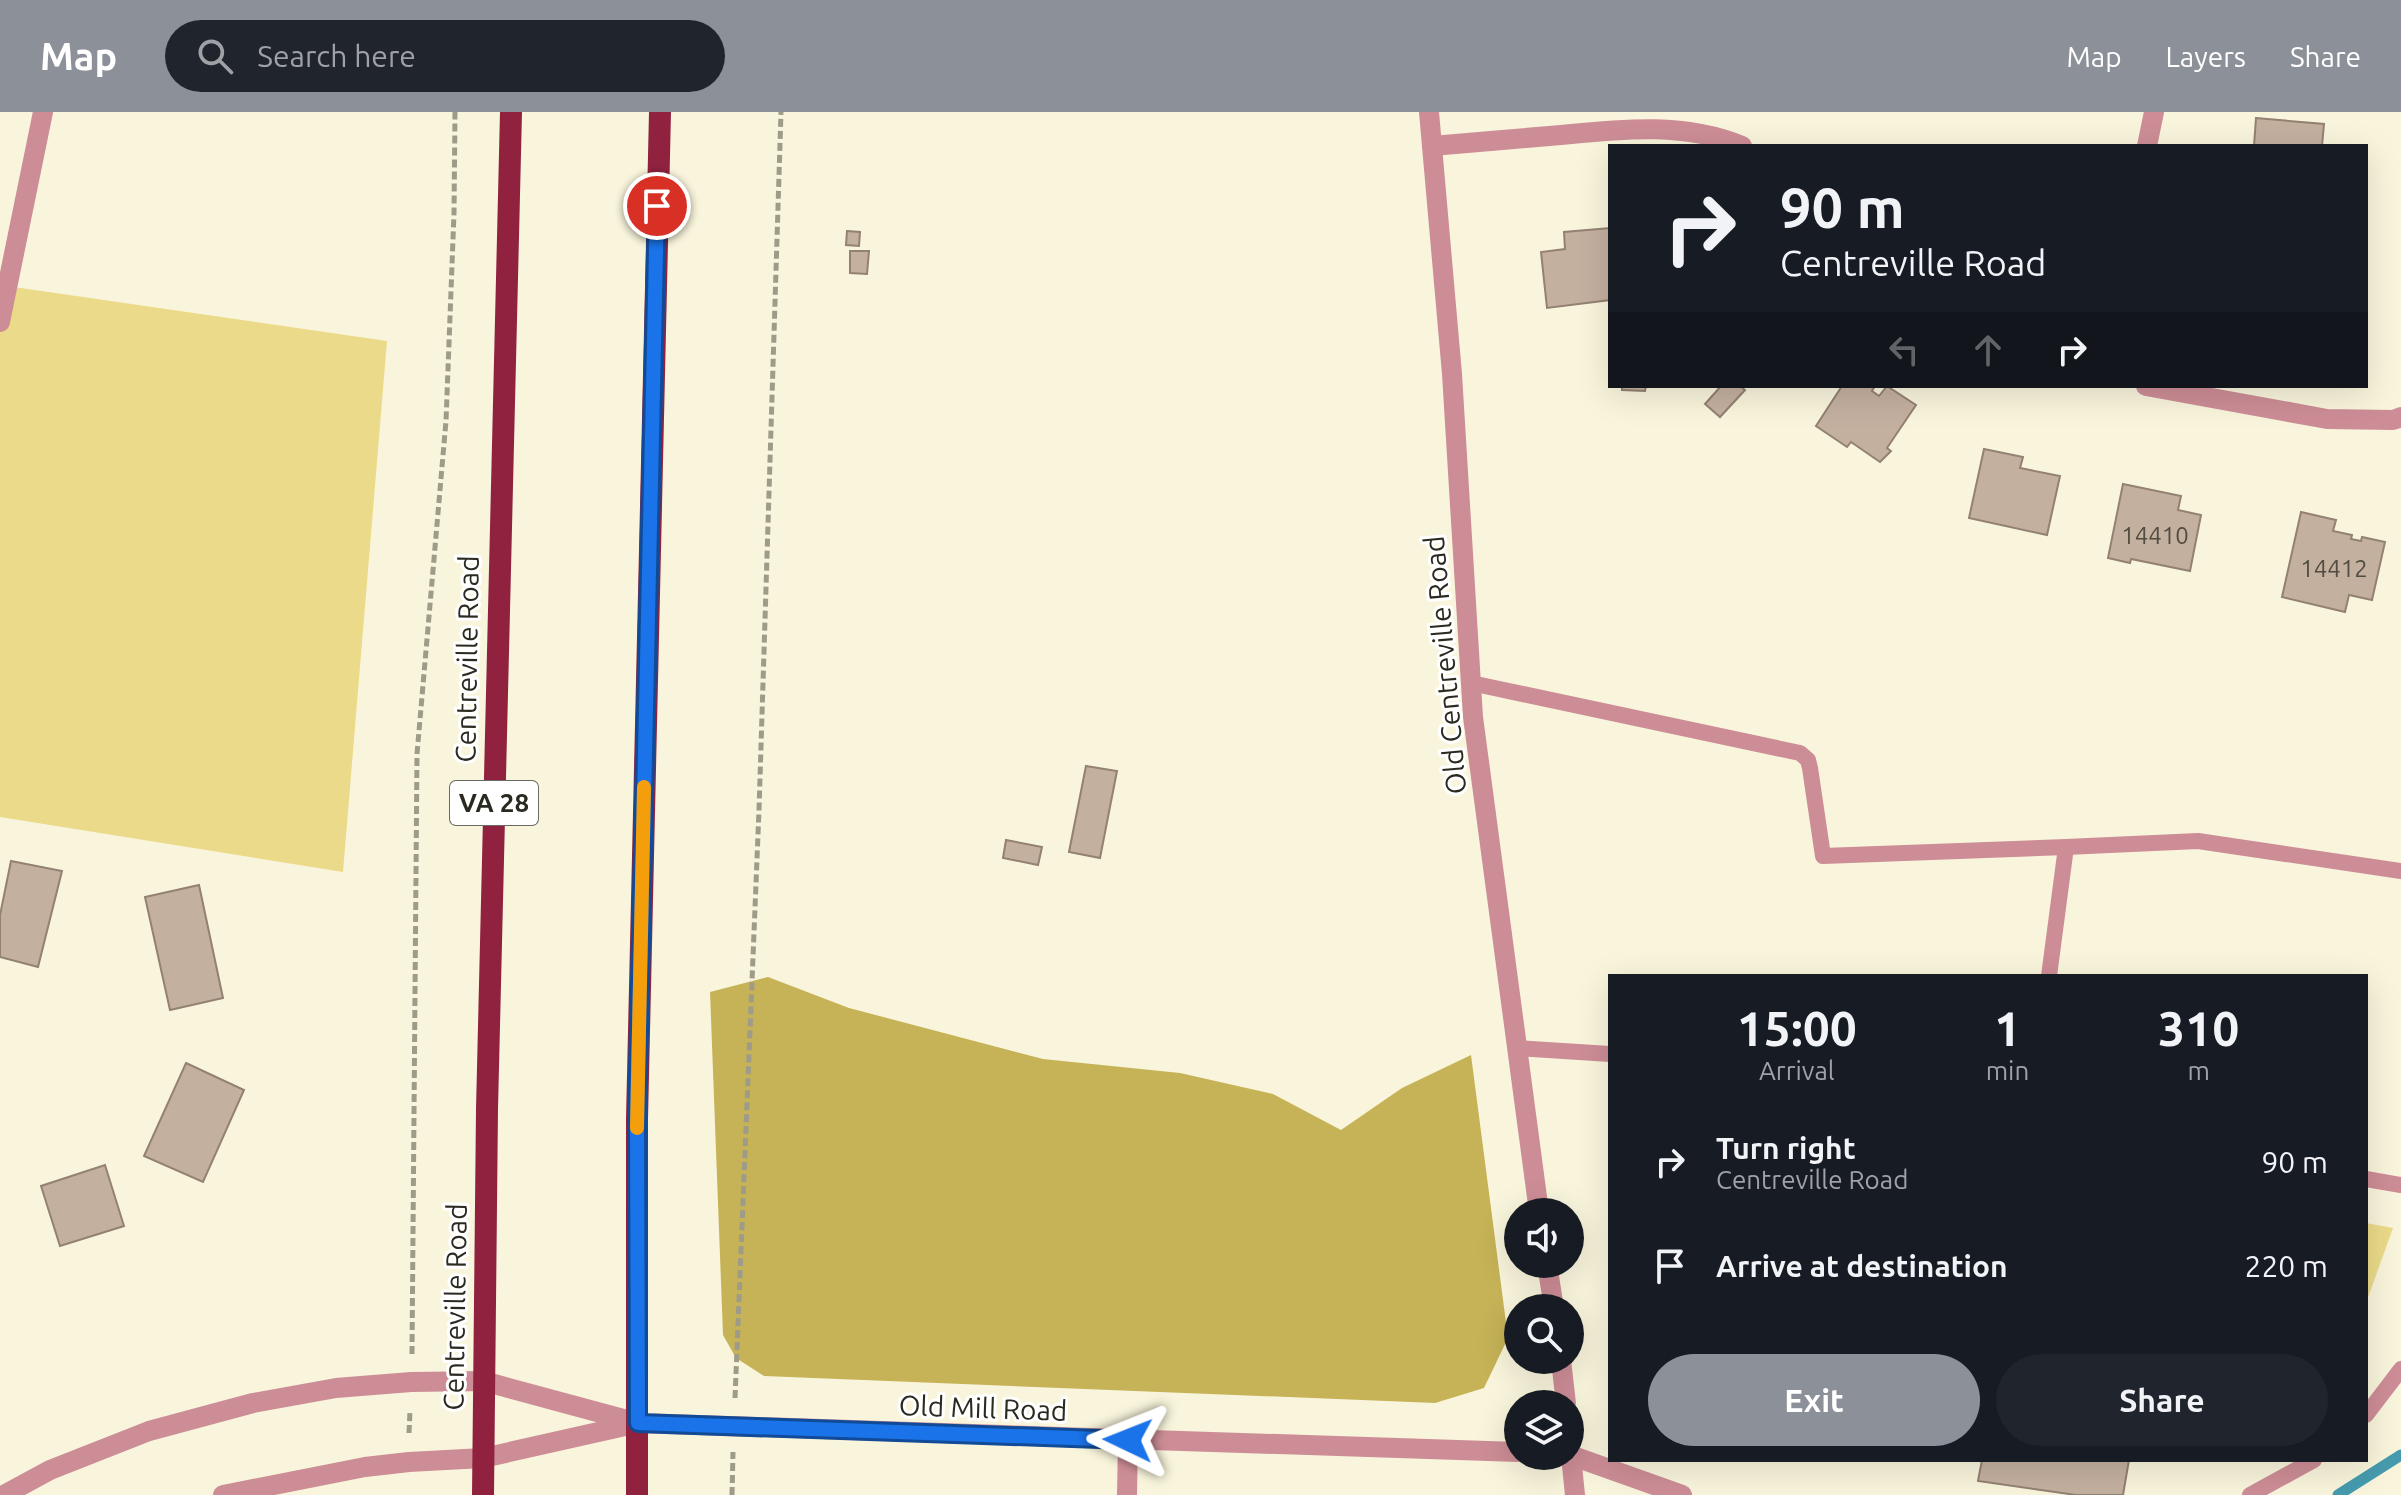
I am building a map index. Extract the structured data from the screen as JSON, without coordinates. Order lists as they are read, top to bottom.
{
  "streets": {
    "highway": ["Centreville Road", "VA 28"],
    "street": ["Old Centreville Road", "Old Mill Road"]
  },
  "house_numbers": ["14410", "14412"],
  "page": {
    "header": "Map",
    "search": "Search here",
    "nav": ["Map", "Layers", "Share"],
    "turn": ["90 m", "Centreville Road"],
    "eta": [
      "15:00",
      "Arrival",
      "1",
      "min",
      "310",
      "m"
    ],
    "list": [
      {
        "name": "Turn right",
        "note": "Centreville Road",
        "value": "90 m"
      },
      {
        "name": "Arrive at destination",
        "value": "220 m"
      }
    ],
    "buttons": ["Exit", "Share"]
  }
}
